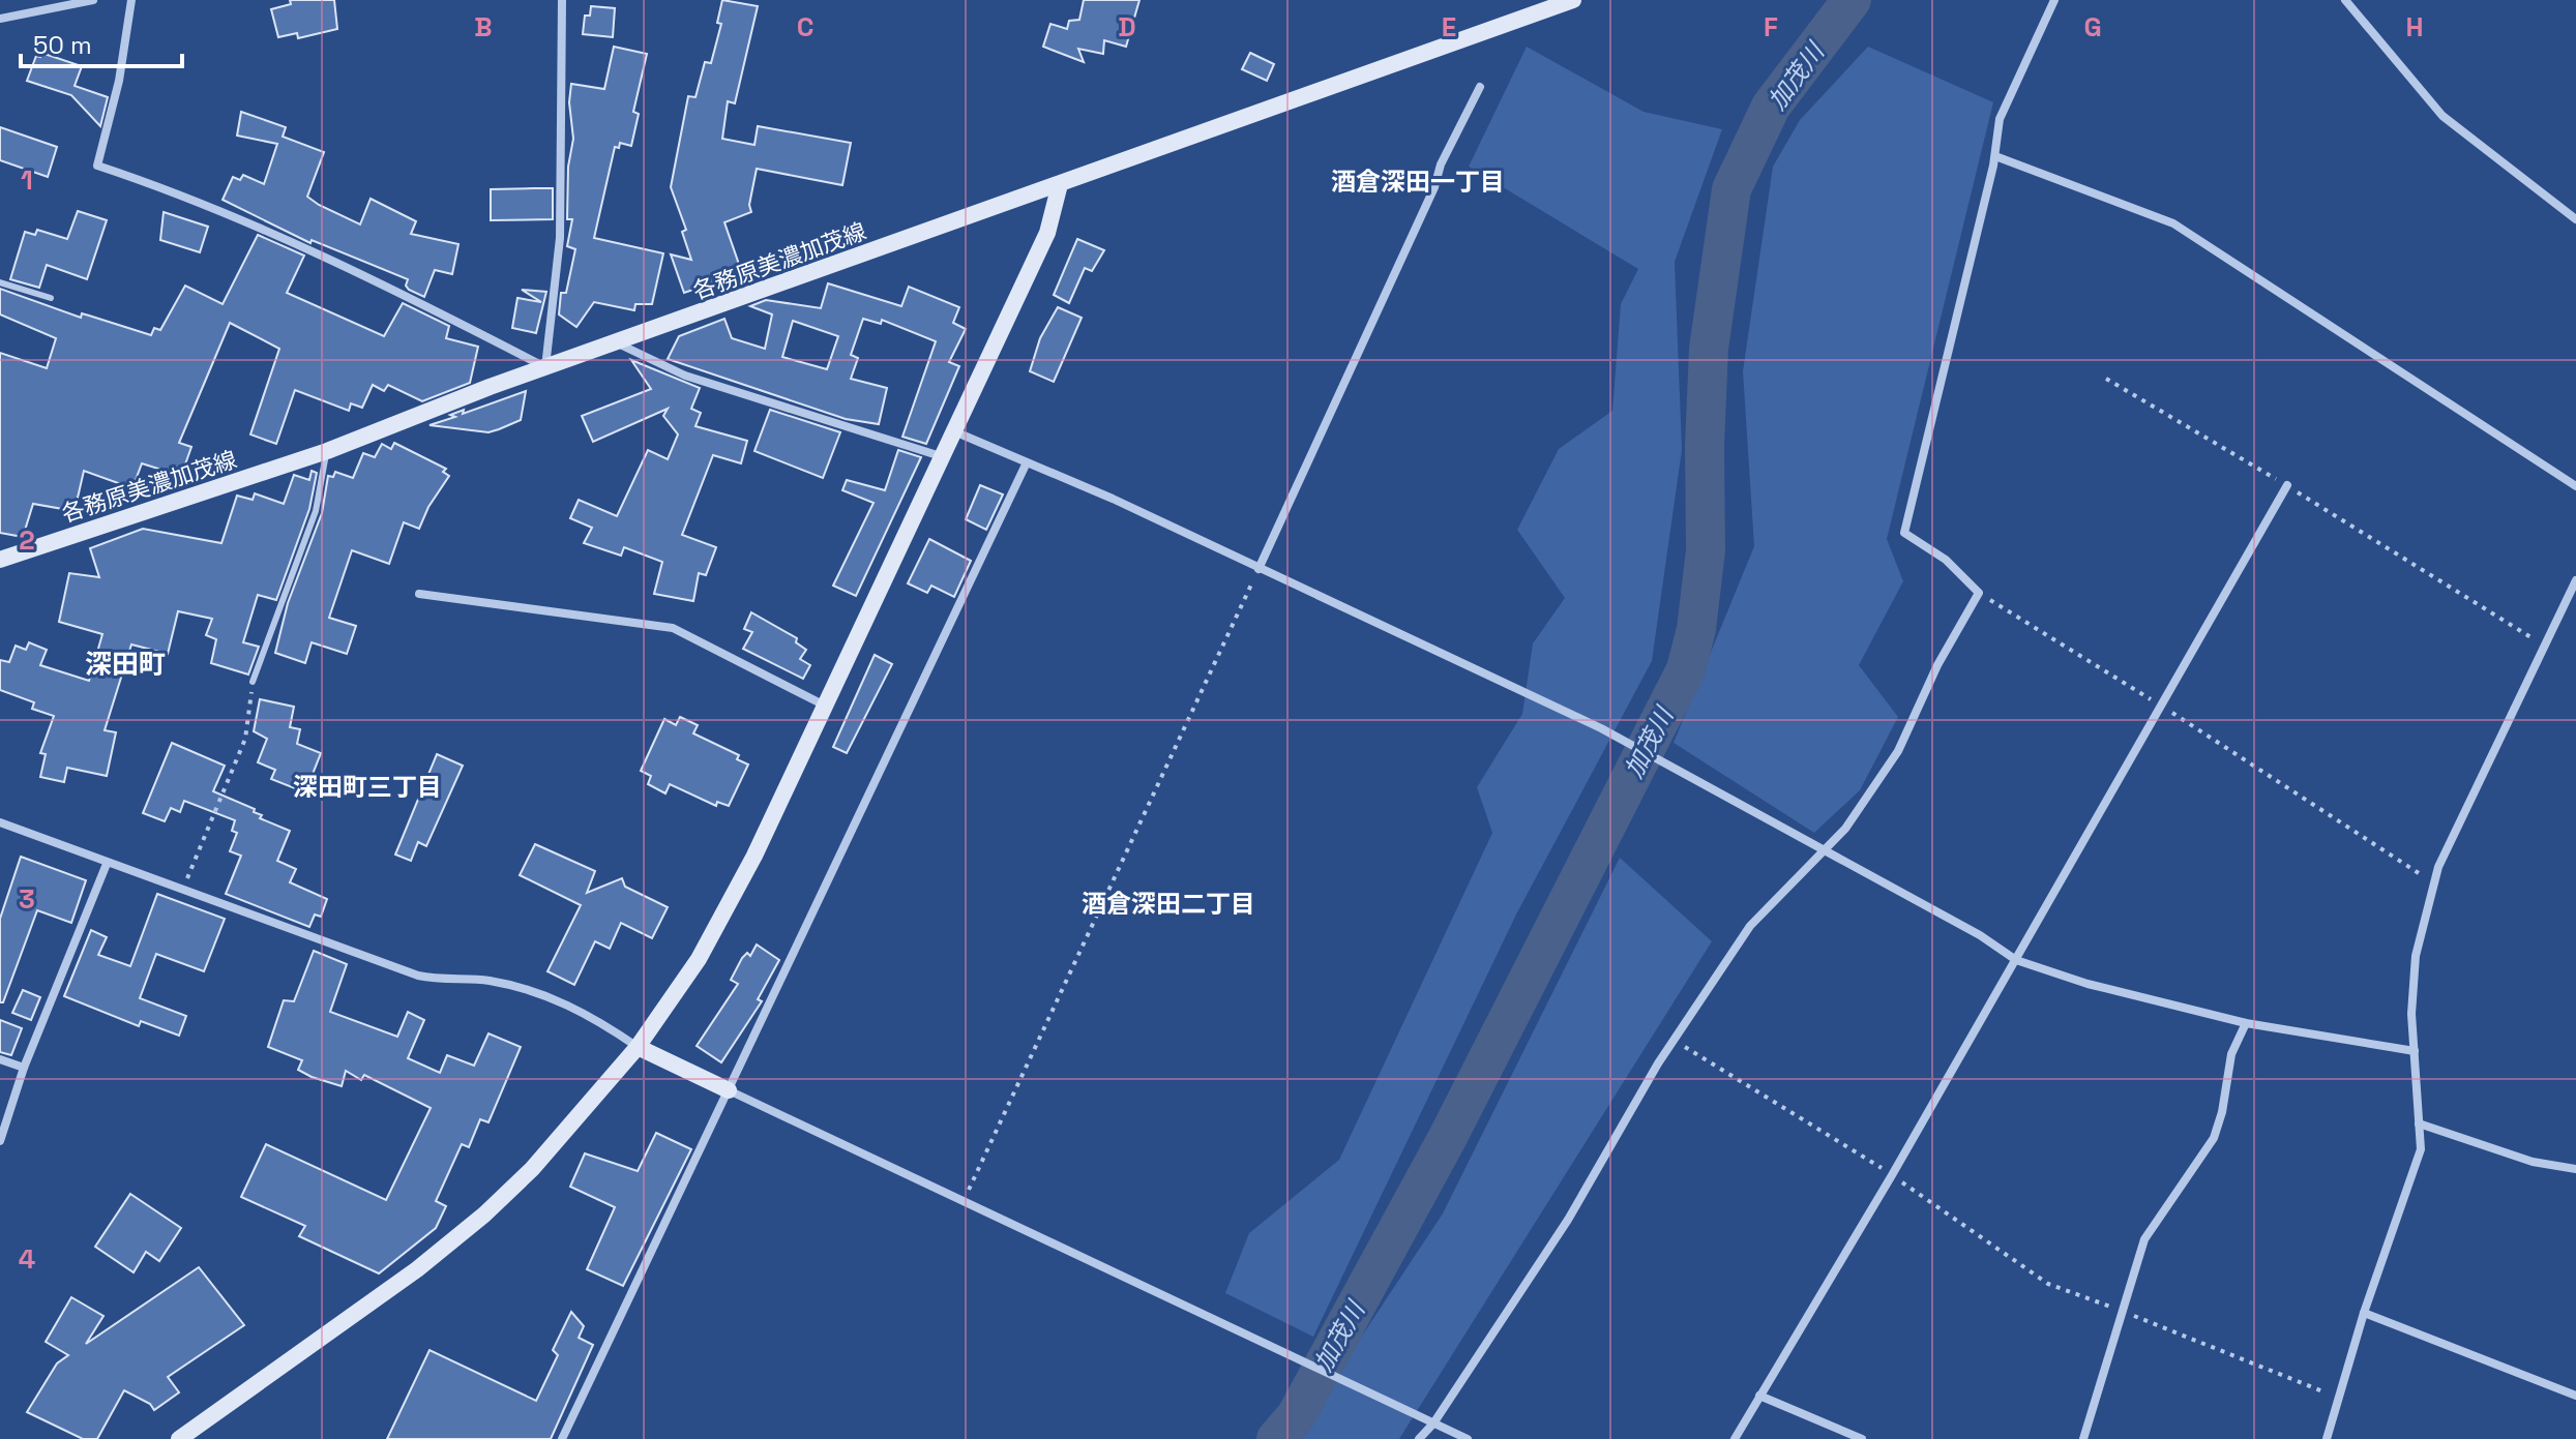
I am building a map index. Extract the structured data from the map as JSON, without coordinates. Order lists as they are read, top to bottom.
{
  "streets": {
    "street": ["各務原美濃加茂線"]
  },
  "districts": [
    "酒倉深田一丁目",
    "深田町",
    "深田町三丁目",
    "酒倉深田二丁目"
  ],
  "water": ["加茂川"],
  "scale_bar": "50 m",
  "grid": {
    "columns": [
      "B",
      "C",
      "D",
      "E",
      "F",
      "G",
      "H"
    ],
    "rows": [
      "1",
      "2",
      "3",
      "4"
    ]
  }
}
